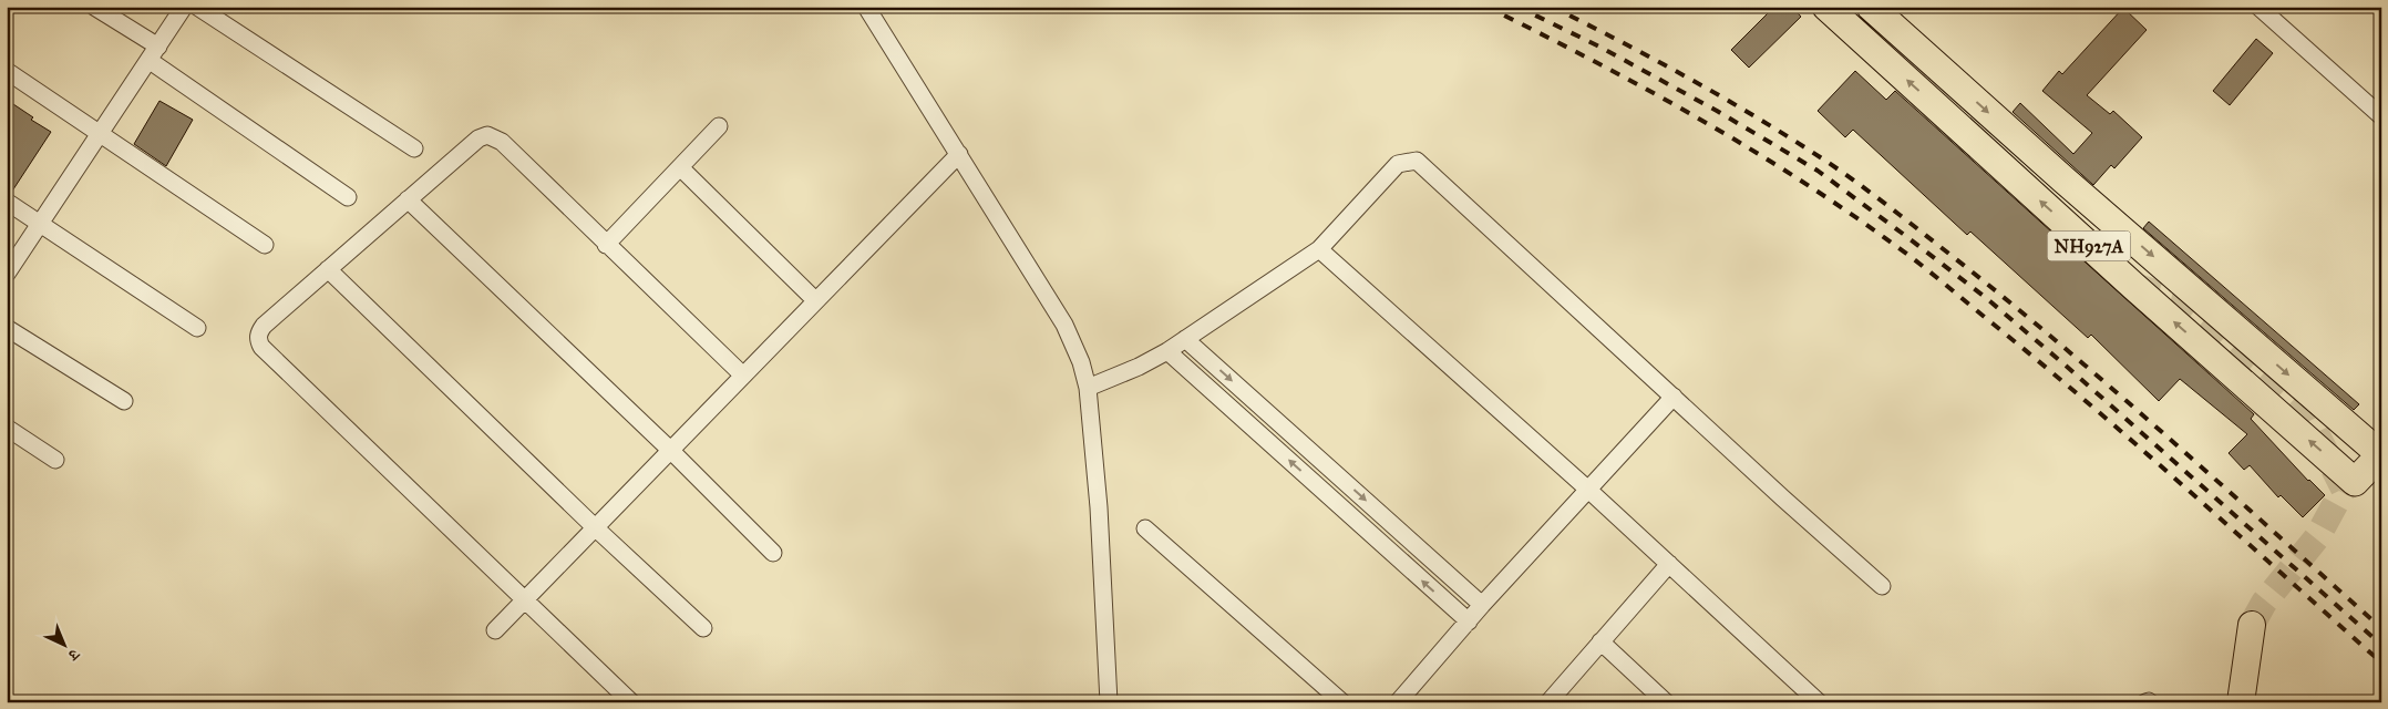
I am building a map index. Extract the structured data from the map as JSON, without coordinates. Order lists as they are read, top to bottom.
{
  "streets": {
    "highway": ["NH927A"]
  },
  "north": "bottom right"
}
